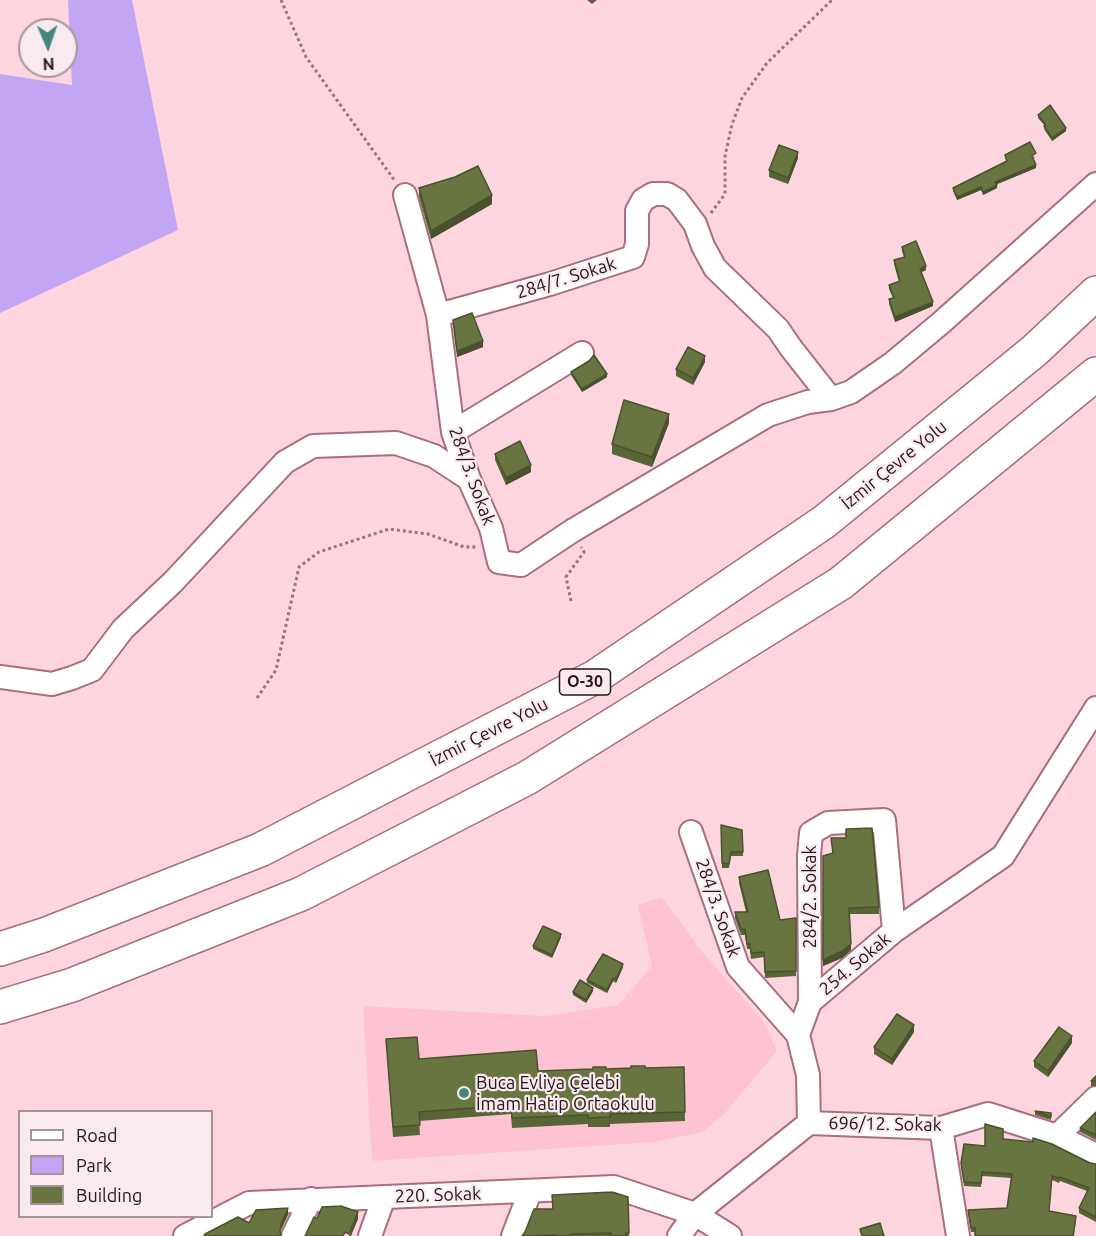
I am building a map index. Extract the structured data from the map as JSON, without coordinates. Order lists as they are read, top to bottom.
{
  "streets": {
    "highway": ["İzmir Çevre Yolu", "O-30"],
    "street": [
      "284/7. Sokak",
      "284/3. Sokak",
      "284/2. Sokak",
      "254. Sokak",
      "696/12. Sokak",
      "220. Sokak"
    ]
  },
  "crossings": [
    ["284/7. Sokak", "284/3. Sokak"],
    ["284/3. Sokak", "254. Sokak"],
    ["284/2. Sokak", "254. Sokak"]
  ],
  "places": ["Buca Evliya Çelebi İmam Hatip Ortaokulu"],
  "legend": ["Road", "Park", "Building"],
  "north": "bottom"
}
